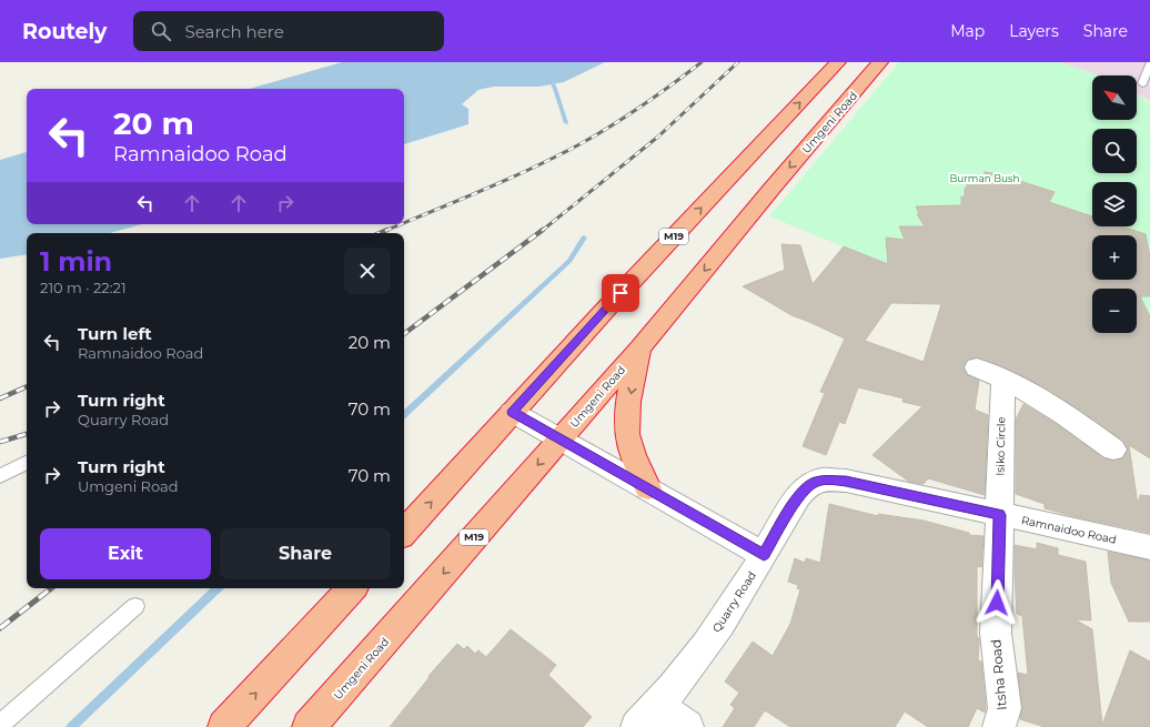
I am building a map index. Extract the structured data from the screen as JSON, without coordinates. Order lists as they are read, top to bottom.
{
  "streets": {
    "highway": ["Umgeni Road", "M19"],
    "street": [
      "Isiko Circle",
      "Ramnaidoo Road",
      "Quarry Road",
      "Itsha Road"
    ]
  },
  "crossings": [
    ["Isiko Circle", "Ramnaidoo Road"],
    ["Isiko Circle", "Itsha Road"],
    ["Ramnaidoo Road", "Quarry Road"],
    ["Ramnaidoo Road", "Itsha Road"]
  ],
  "parks": ["Burman Bush"],
  "north": "top left",
  "page": {
    "header": "Routely",
    "search": "Search here",
    "nav": ["Map", "Layers", "Share"],
    "map_buttons": ["+", "−"],
    "turn": ["20 m", "Ramnaidoo Road"],
    "heading": ["1 min", "210 m · 22:21"],
    "list": [
      {
        "name": "Turn left",
        "note": "Ramnaidoo Road",
        "value": "20 m"
      },
      {
        "name": "Turn right",
        "note": "Quarry Road",
        "value": "70 m"
      },
      {
        "name": "Turn right",
        "note": "Umgeni Road",
        "value": "70 m"
      }
    ],
    "buttons": ["Exit", "Share"]
  }
}
